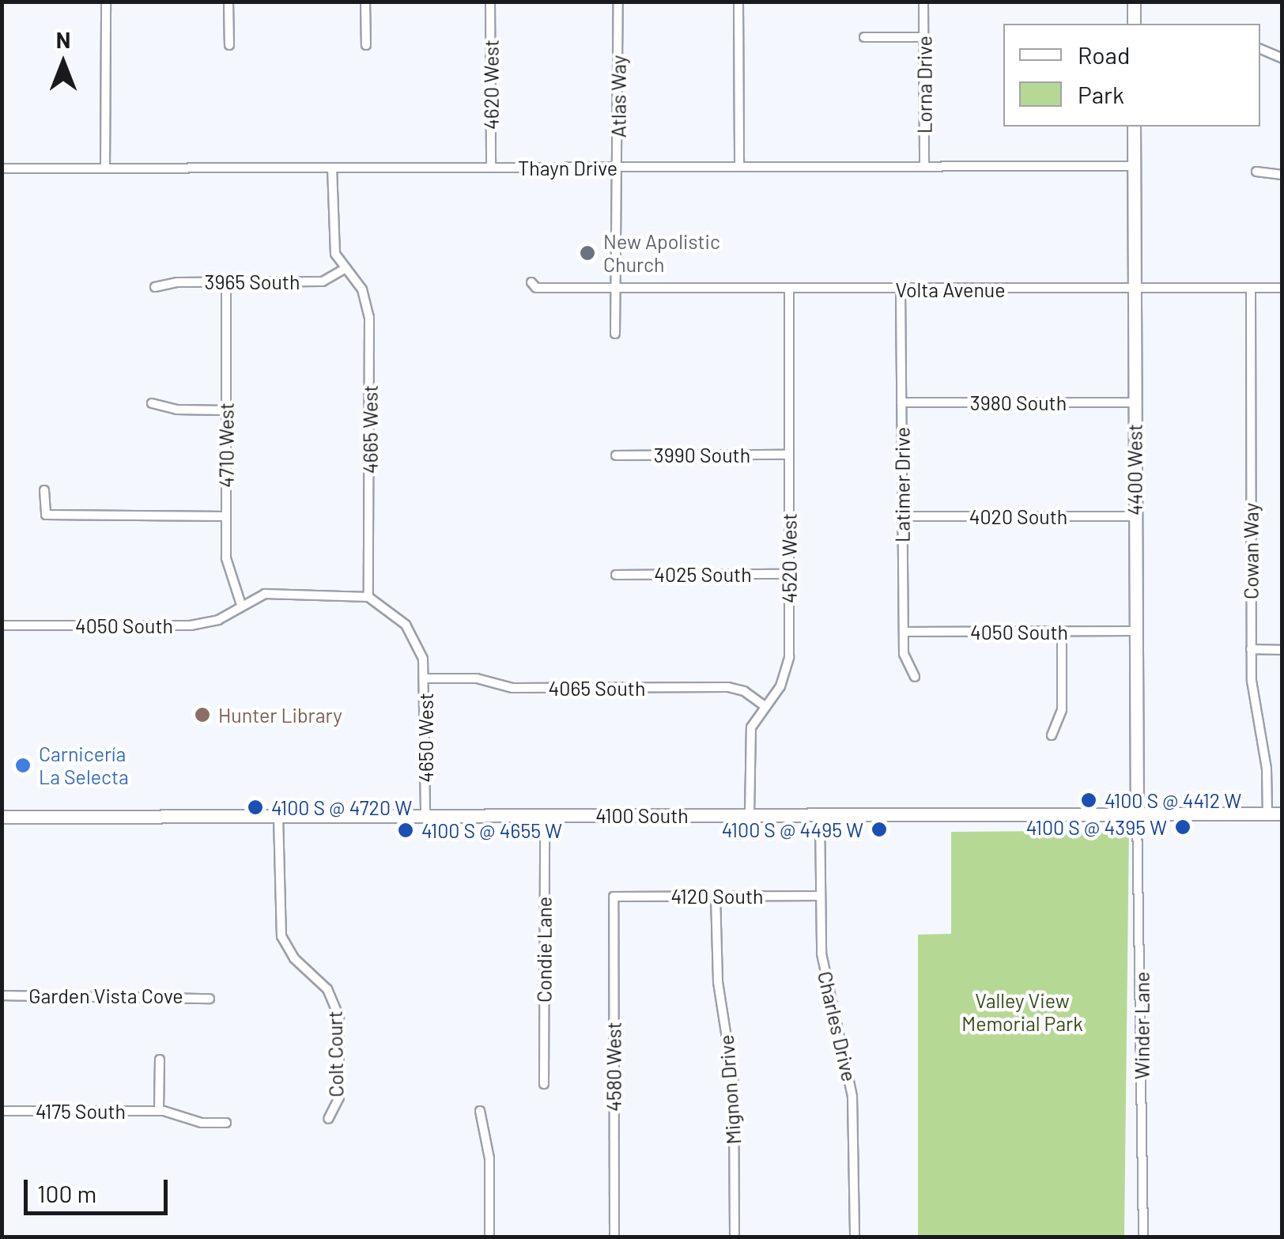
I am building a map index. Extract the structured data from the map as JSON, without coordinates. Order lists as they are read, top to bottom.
{
  "streets": {
    "main road": ["4400 West", "4100 South"],
    "street": [
      "4620 West",
      "Lorna Drive",
      "Atlas Way",
      "Thayn Drive",
      "3965 South",
      "Volta Avenue",
      "3980 South",
      "4665 West",
      "4710 West",
      "3990 South",
      "Latimer Drive",
      "4020 South",
      "Cowan Way",
      "4520 West",
      "4025 South",
      "4050 South",
      "4065 South",
      "4650 West",
      "4120 South",
      "Condie Lane",
      "Garden Vista Cove",
      "Winder Lane",
      "Charles Drive",
      "Colt Court",
      "4580 West",
      "Mignon Drive",
      "4175 South"
    ]
  },
  "crossings": [
    ["4620 West", "Thayn Drive"],
    ["Lorna Drive", "Thayn Drive"],
    ["Atlas Way", "Thayn Drive"],
    ["Atlas Way", "Volta Avenue"],
    ["Thayn Drive", "4665 West"],
    ["Thayn Drive", "4400 West"],
    ["3965 South", "4665 West"],
    ["3965 South", "4710 West"],
    ["Volta Avenue", "4400 West"],
    ["Volta Avenue", "Latimer Drive"],
    ["Volta Avenue", "Cowan Way"],
    ["Volta Avenue", "4520 West"],
    ["3980 South", "4400 West"],
    ["3980 South", "Latimer Drive"],
    ["4665 West", "4050 South"],
    ["4665 West", "4650 West"],
    ["4710 West", "4050 South"],
    ["3990 South", "4520 West"],
    ["4400 West", "4020 South"],
    ["4400 West", "4050 South"],
    ["4400 West", "4100 South"],
    ["4400 West", "Winder Lane"],
    ["Latimer Drive", "4020 South"],
    ["Latimer Drive", "4050 South"],
    ["Cowan Way", "4100 South"],
    ["4520 West", "4025 South"],
    ["4520 West", "4065 South"],
    ["4520 West", "4100 South"],
    ["4050 South", "4650 West"],
    ["4065 South", "4650 West"],
    ["4650 West", "4100 South"],
    ["4100 South", "Condie Lane"],
    ["4100 South", "Winder Lane"],
    ["4100 South", "Charles Drive"],
    ["4100 South", "Colt Court"],
    ["4120 South", "Charles Drive"],
    ["4120 South", "4580 West"],
    ["4120 South", "Mignon Drive"]
  ],
  "parks": ["Valley View Memorial Park"],
  "places": [
    "New Apolistic Church",
    "Hunter Library",
    "Carnicería La Selecta",
    "4100 S @ 4412 W",
    "4100 S @ 4720 W",
    "4100 S @ 4395 W",
    "4100 S @ 4495 W",
    "4100 S @ 4655 W"
  ],
  "legend": ["Road", "Park"],
  "scale_bar": "100 m",
  "north": "top"
}
